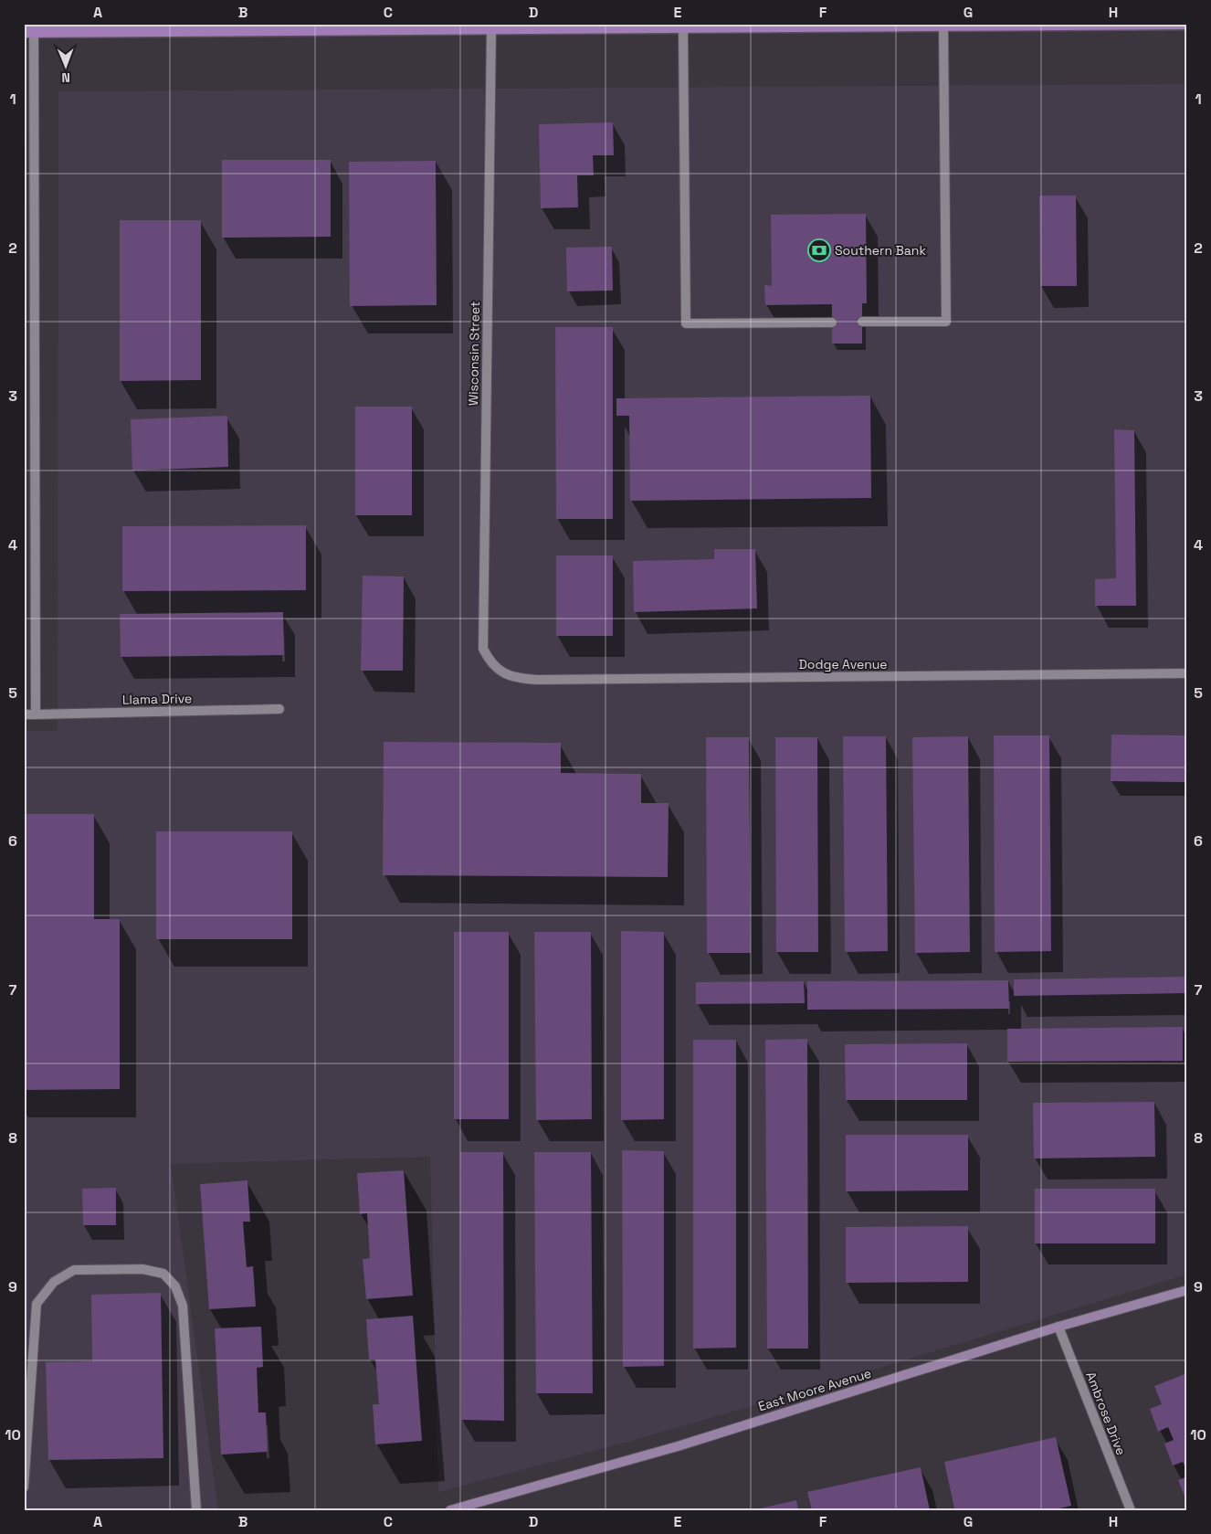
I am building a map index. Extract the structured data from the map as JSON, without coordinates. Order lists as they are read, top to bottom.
{
  "streets": {
    "street": [
      "Wisconsin Street",
      "Dodge Avenue",
      "Llama Drive",
      "East Moore Avenue",
      "Ambrose Drive"
    ]
  },
  "crossings": [
    ["Wisconsin Street", "Dodge Avenue"],
    ["East Moore Avenue", "Ambrose Drive"]
  ],
  "places": {
    "bank": ["Southern Bank"]
  },
  "north": "bottom",
  "grid": {
    "columns": [
      "A",
      "B",
      "C",
      "D",
      "E",
      "F",
      "G",
      "H"
    ],
    "rows": [
      "1",
      "2",
      "3",
      "4",
      "5",
      "6",
      "7",
      "8",
      "9",
      "10"
    ]
  }
}
